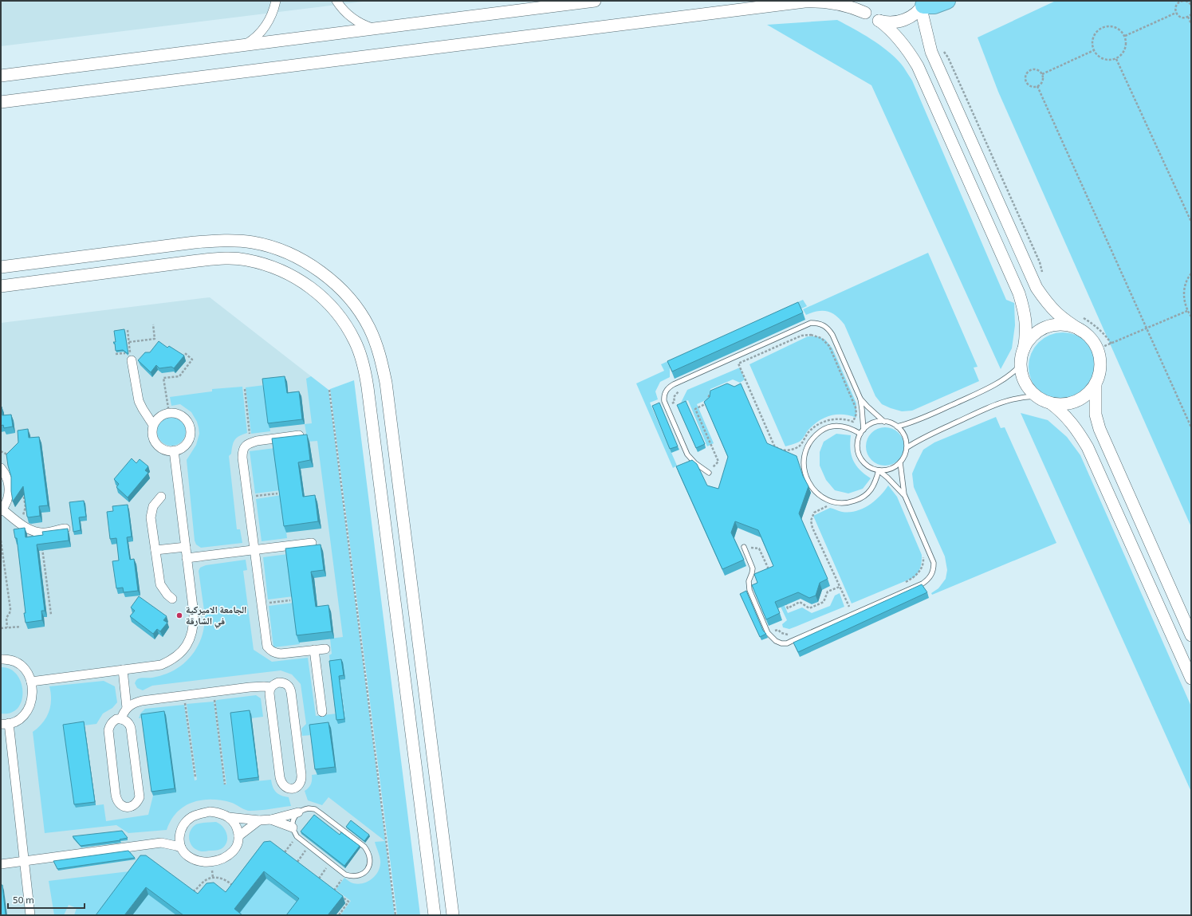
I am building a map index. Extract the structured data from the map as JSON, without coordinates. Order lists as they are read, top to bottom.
{
  "places": ["الجامعة الاميركية في الشارقة"],
  "scale_bar": "50 m"
}
